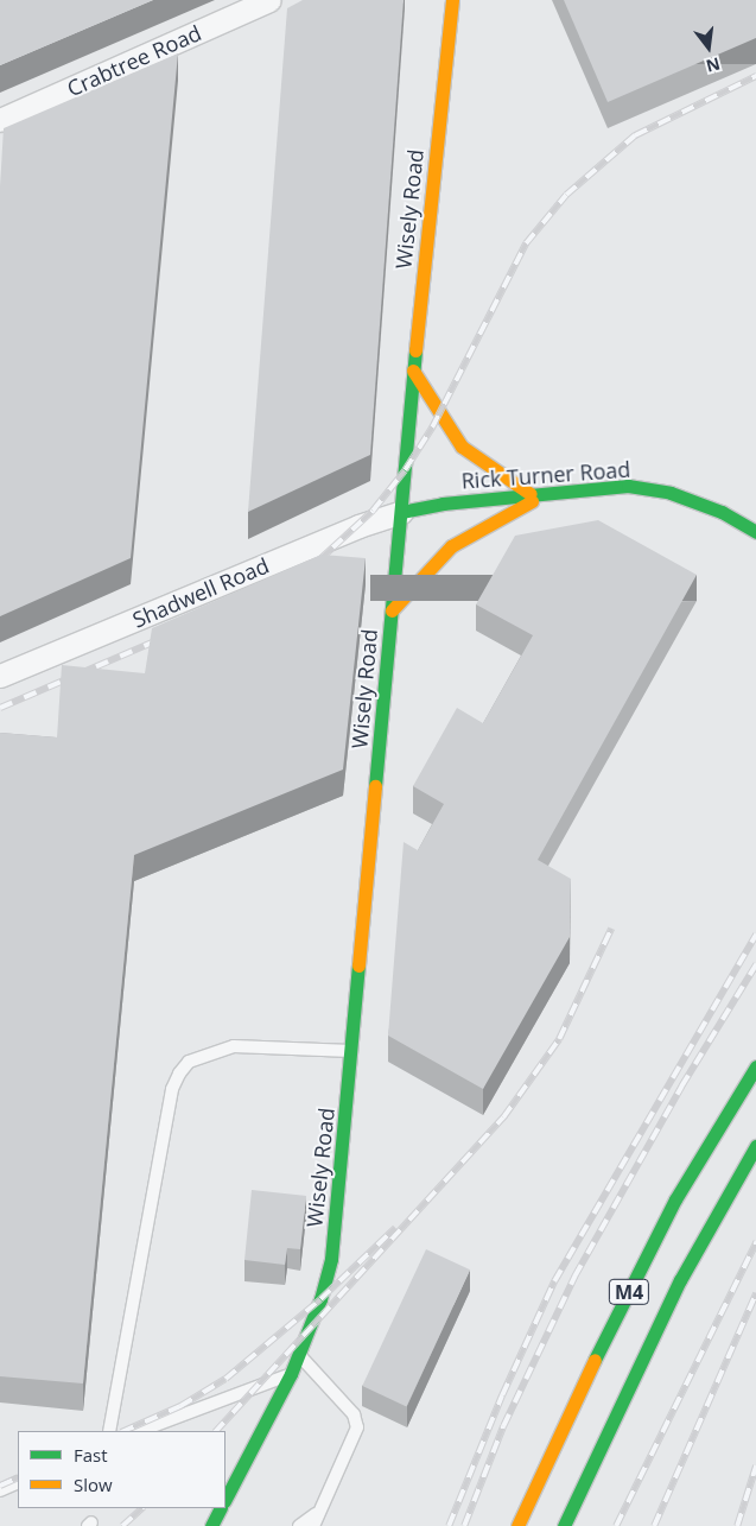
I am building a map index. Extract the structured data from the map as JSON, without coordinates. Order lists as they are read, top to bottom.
{
  "streets": {
    "main road": ["Wisely Road", "Rick Turner Road", "M4"],
    "street": ["Crabtree Road", "Shadwell Road"]
  },
  "crossings": [
    ["Wisely Road", "Rick Turner Road"],
    ["Wisely Road", "Shadwell Road"],
    ["Rick Turner Road", "Shadwell Road"]
  ],
  "legend": ["Fast", "Slow"],
  "north": "bottom"
}
